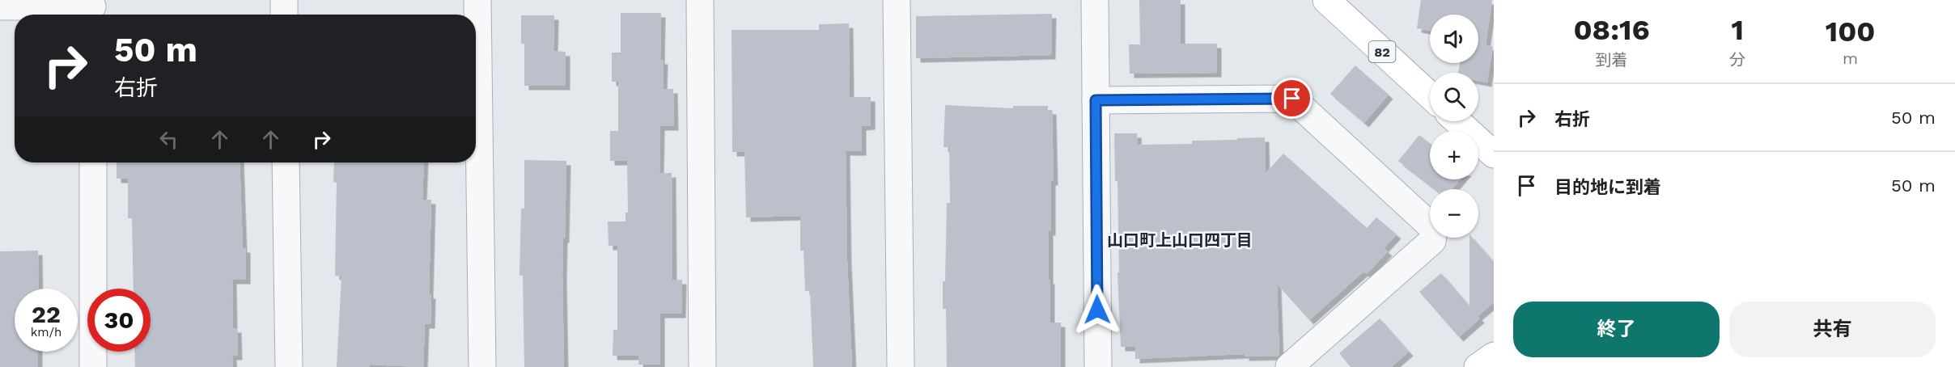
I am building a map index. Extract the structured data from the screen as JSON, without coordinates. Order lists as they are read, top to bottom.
{
  "streets": {
    "main road": ["82"]
  },
  "districts": ["山口町上山口四丁目"],
  "page": {
    "eta": [
      "08:16",
      "到着",
      "1",
      "分",
      "100",
      "m"
    ],
    "map_buttons": ["+", "−"],
    "turn": ["50 m", "右折"],
    "list": [
      {
        "name": "右折",
        "value": "50 m"
      },
      {
        "name": "目的地に到着",
        "value": "50 m"
      }
    ],
    "speed": "22 km/h",
    "limit": "30",
    "buttons": ["終了", "共有"]
  }
}
